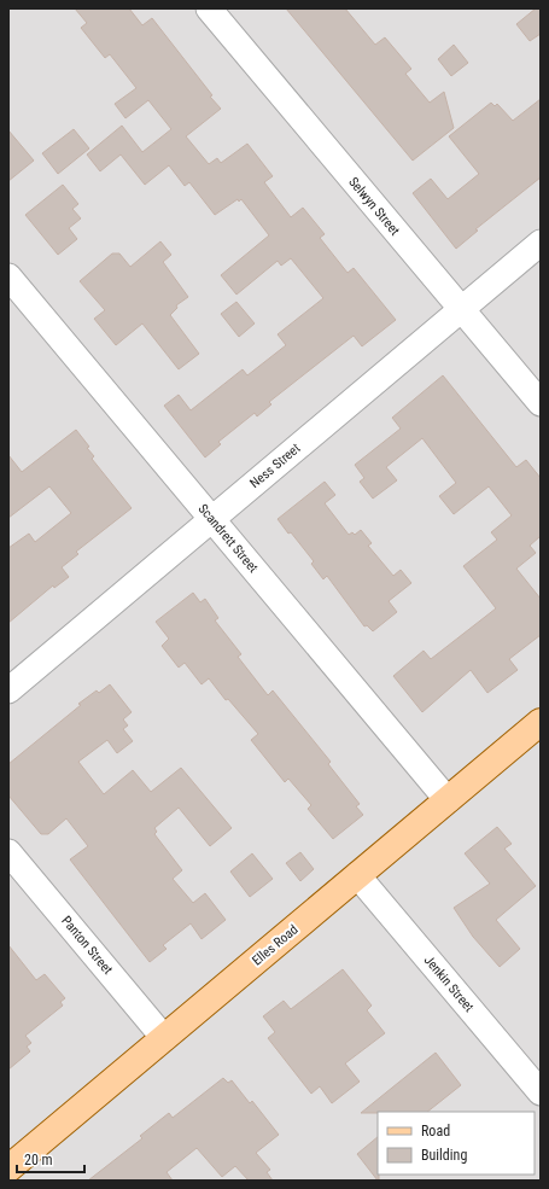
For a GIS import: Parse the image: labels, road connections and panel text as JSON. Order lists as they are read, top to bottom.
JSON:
{
  "streets": {
    "main road": ["Elles Road"],
    "street": [
      "Selwyn Street",
      "Ness Street",
      "Scandrett Street",
      "Panton Street",
      "Jenkin Street"
    ]
  },
  "crossings": [
    ["Selwyn Street", "Ness Street"],
    ["Ness Street", "Scandrett Street"],
    ["Scandrett Street", "Elles Road"],
    ["Panton Street", "Elles Road"],
    ["Elles Road", "Jenkin Street"]
  ],
  "legend": ["Road", "Building"],
  "scale_bar": "20 m"
}
